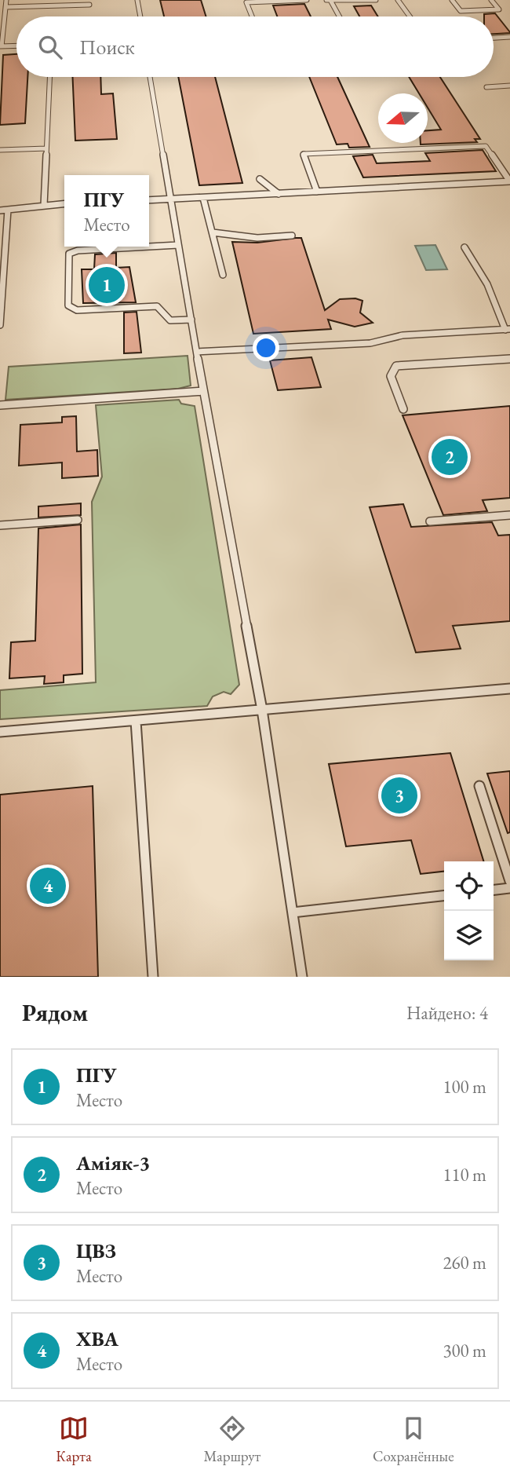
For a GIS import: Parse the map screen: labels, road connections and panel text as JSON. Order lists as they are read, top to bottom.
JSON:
{
  "north": "left",
  "page": {
    "search": "Поиск",
    "popup": ["ПГУ", "Место"],
    "pins": [
      "1",
      "2",
      "3",
      "4"
    ],
    "heading": ["Рядом", "Найдено: 4"],
    "list": [
      {
        "mark": "1",
        "name": "ПГУ",
        "note": "Место",
        "value": "100 m"
      },
      {
        "mark": "2",
        "name": "Аміяк-3",
        "note": "Место",
        "value": "110 m"
      },
      {
        "mark": "3",
        "name": "ЦВЗ",
        "note": "Место",
        "value": "260 m"
      },
      {
        "mark": "4",
        "name": "ХВА",
        "note": "Место",
        "value": "300 m"
      }
    ],
    "nav": ["Карта", "Маршрут", "Сохранённые"]
  }
}
